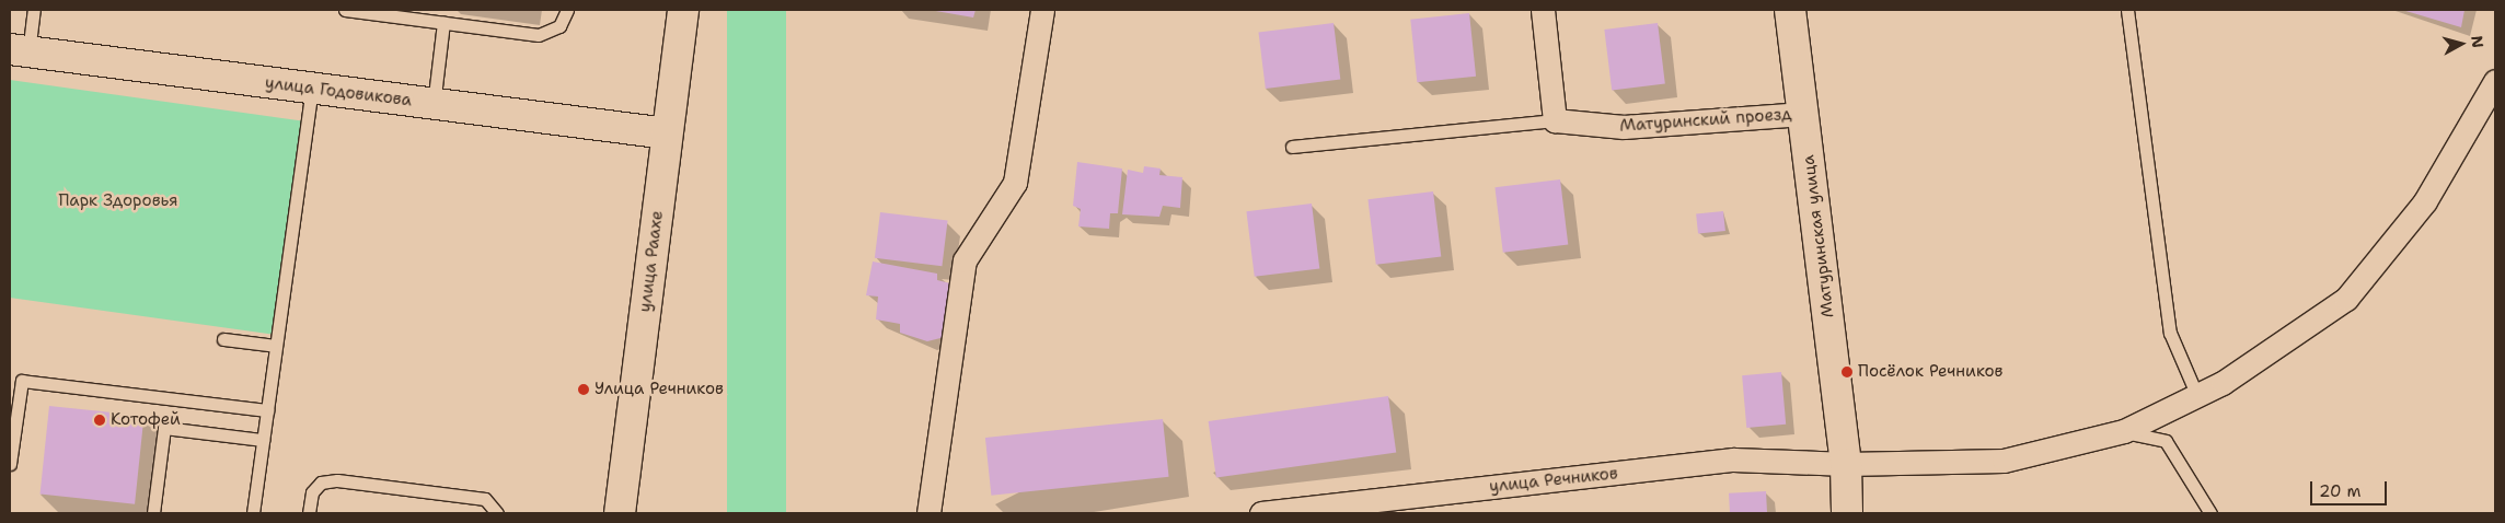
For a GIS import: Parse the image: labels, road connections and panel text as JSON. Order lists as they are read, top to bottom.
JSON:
{
  "streets": {
    "street": [
      "улица Годовикова",
      "Матуринский проезд",
      "Матуринская улица",
      "улица Раахе",
      "улица Речников"
    ]
  },
  "crossings": [
    ["улица Годовикова", "улица Раахе"],
    ["Матуринский проезд", "Матуринская улица"],
    ["Матуринская улица", "улица Речников"]
  ],
  "parks": ["Парк Здоровья"],
  "places": ["Посёлок Речников", "Улица Речников", "Котофей"],
  "scale_bar": "20 m",
  "north": "right"
}
